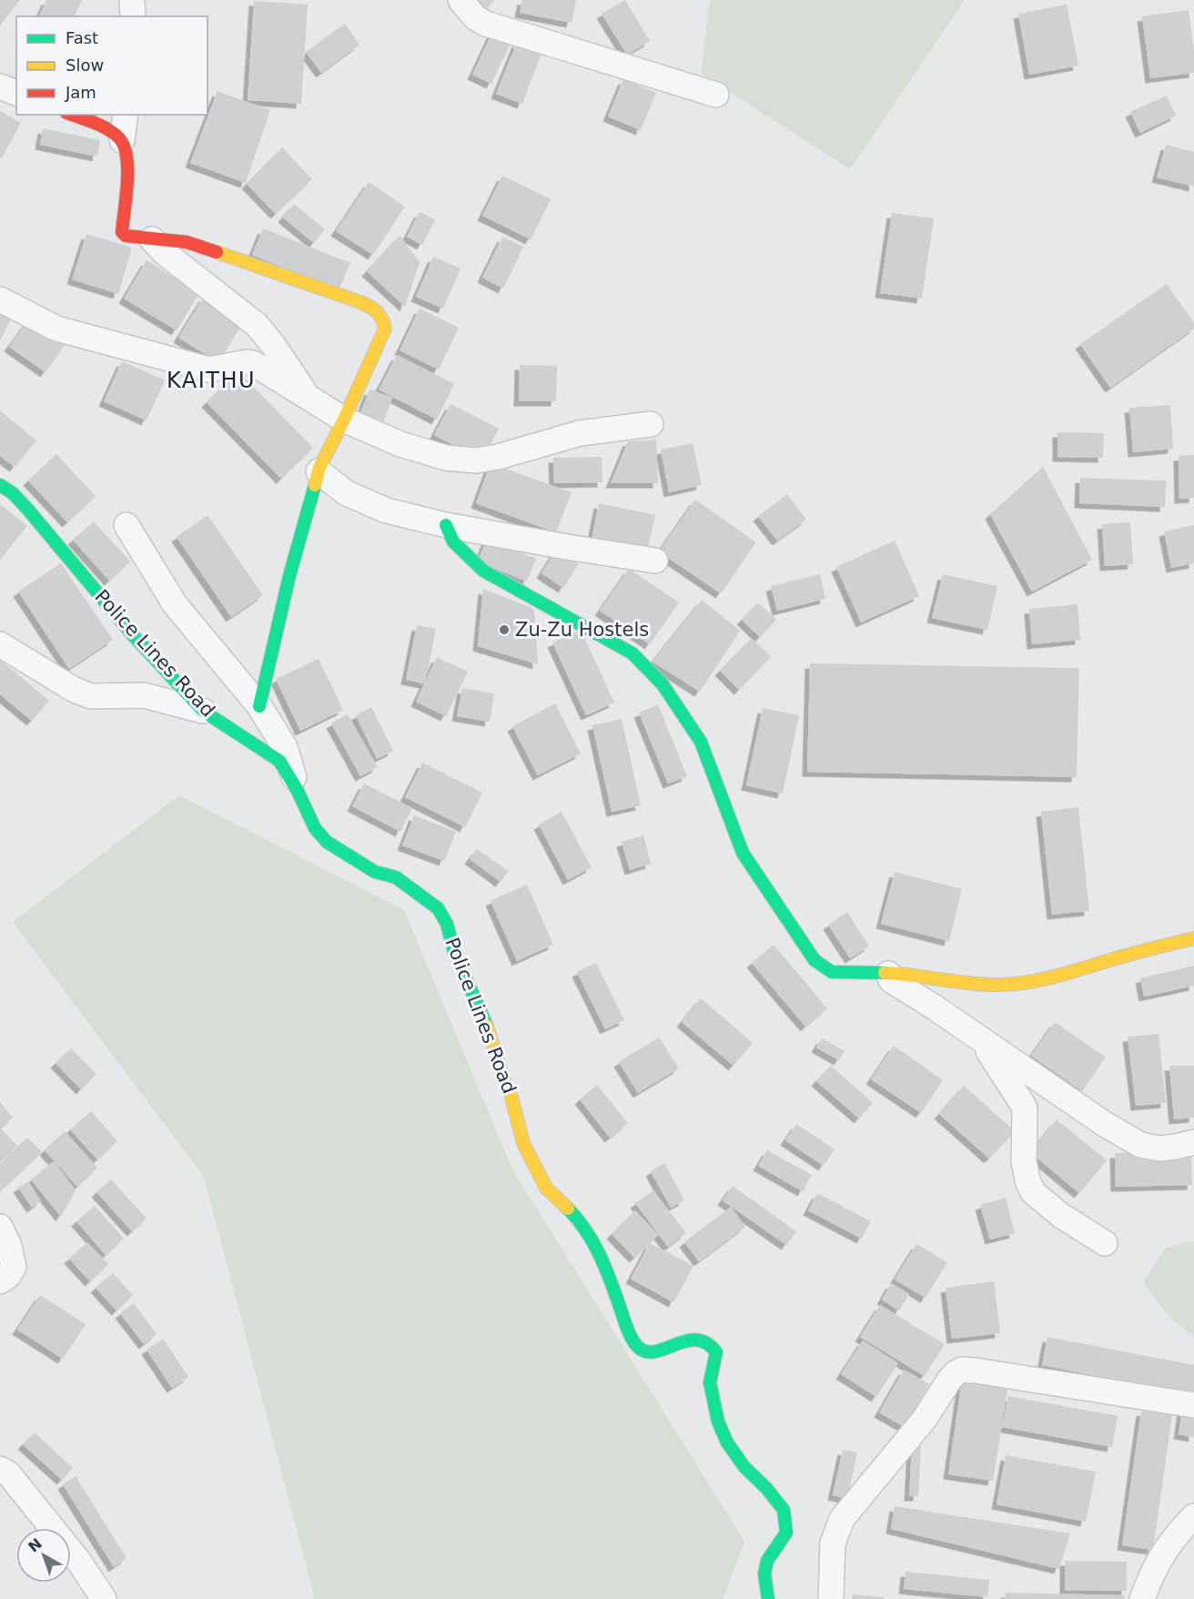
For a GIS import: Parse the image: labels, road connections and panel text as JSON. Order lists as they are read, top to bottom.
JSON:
{
  "streets": {
    "street": ["Police Lines Road"]
  },
  "districts": ["KAITHU"],
  "places": ["Zu-Zu Hostels"],
  "legend": ["Fast", "Slow", "Jam"],
  "north": "top left"
}
